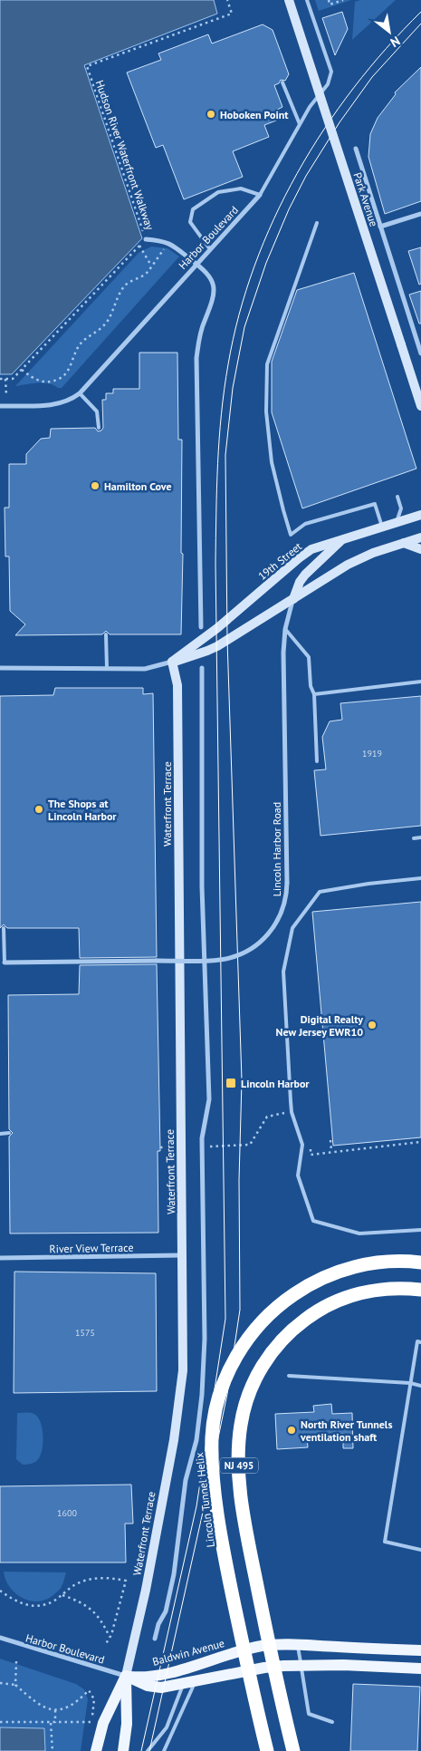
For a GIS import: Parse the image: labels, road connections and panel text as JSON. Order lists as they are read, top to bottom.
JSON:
{
  "streets": {
    "highway": ["NJ 495", "Lincoln Tunnel Helix"],
    "main road": ["Baldwin Avenue"],
    "street": [
      "Park Avenue",
      "Harbor Boulevard",
      "19th Street",
      "Waterfront Terrace",
      "Lincoln Harbor Road",
      "River View Terrace"
    ],
    "path": ["Hudson River Waterfront Walkway"]
  },
  "crossings": [
    ["Harbor Boulevard", "Waterfront Terrace"],
    ["Harbor Boulevard", "Baldwin Avenue"],
    ["19th Street", "Waterfront Terrace"],
    ["19th Street", "Lincoln Harbor Road"],
    ["Waterfront Terrace", "River View Terrace"],
    ["Waterfront Terrace", "Baldwin Avenue"]
  ],
  "places": {
    "other": [
      "Hoboken Point",
      "Hamilton Cove",
      "The Shops at Lincoln Harbor",
      "Digital Realty New Jersey EWR10",
      "North River Tunnels ventilation shaft"
    ],
    "transit": ["Lincoln Harbor"]
  },
  "house_numbers": ["1919", "1575", "1600"],
  "north": "bottom right"
}
